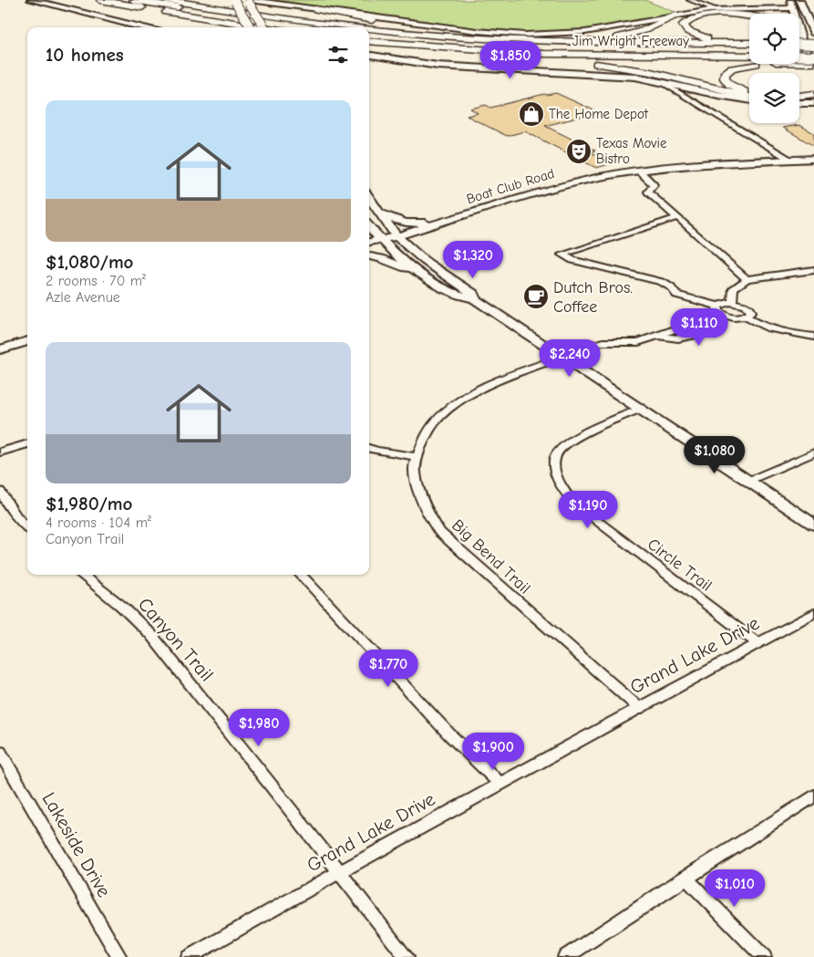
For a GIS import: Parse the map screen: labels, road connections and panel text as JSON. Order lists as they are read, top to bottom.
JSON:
{
  "streets": {
    "highway": ["Jim Wright Freeway"],
    "main road": ["Boat Club Road"],
    "street": [
      "Big Bend Trail",
      "Circle Trail",
      "Canyon Trail",
      "Grand Lake Drive",
      "Lakeside Drive"
    ]
  },
  "crossings": [
    ["Big Bend Trail", "Grand Lake Drive"],
    ["Circle Trail", "Grand Lake Drive"],
    ["Canyon Trail", "Grand Lake Drive"]
  ],
  "places": {
    "shop": ["The Home Depot"],
    "theatre": ["Texas Movie Bistro"],
    "cafe": ["Dutch Bros. Coffee"]
  },
  "page": {
    "heading": "10 homes",
    "price": [
      "$1,850",
      "$1,320",
      "$1,110",
      "$2,240",
      "$1,080",
      "$1,190",
      "$1,770",
      "$1,980",
      "$1,900",
      "$1,010"
    ],
    "list": [
      {
        "name": "$1,080/mo",
        "note": "2 rooms · 70 m² · Azle Avenue"
      },
      {
        "name": "$1,980/mo",
        "note": "4 rooms · 104 m² · Canyon Trail"
      }
    ]
  }
}
